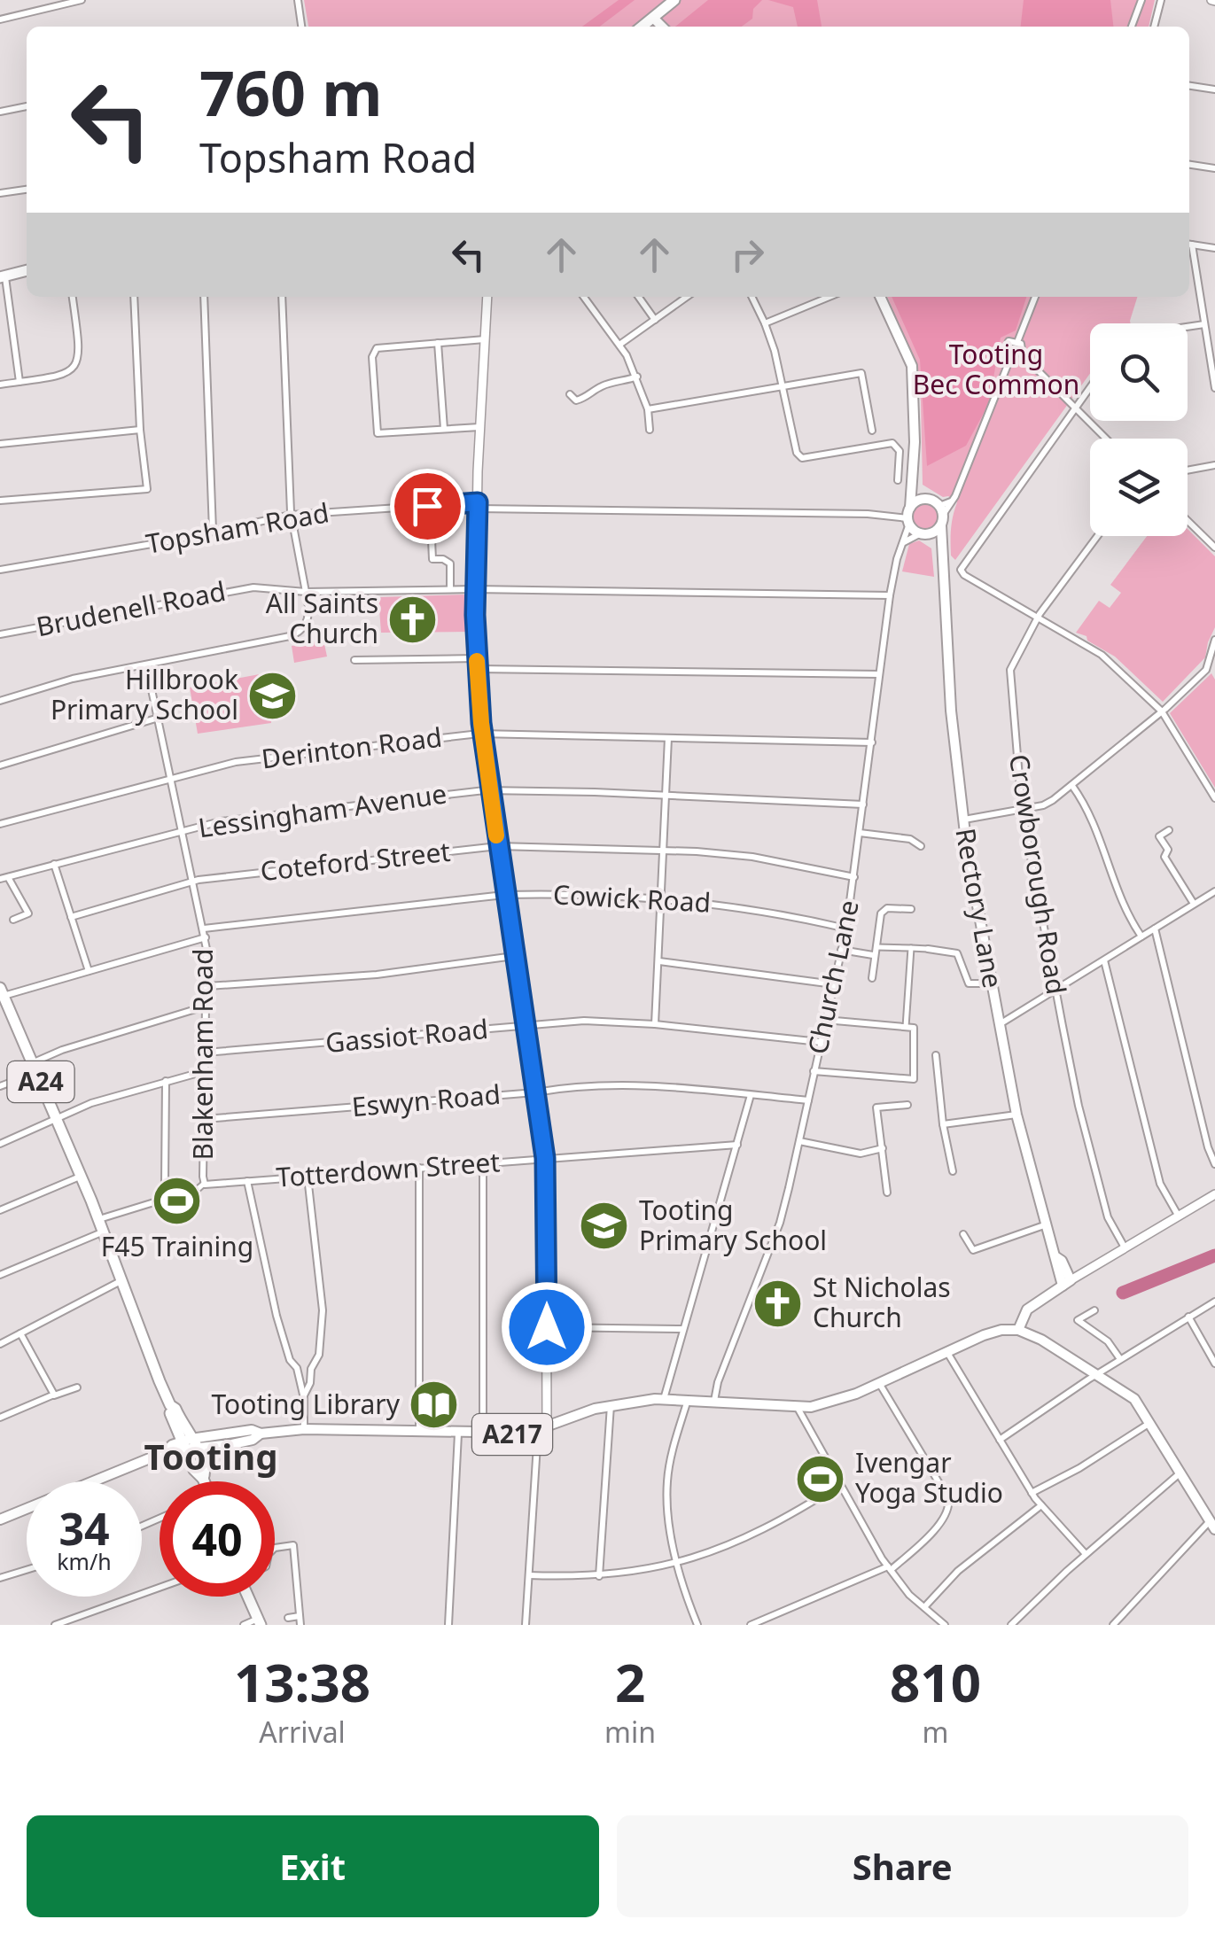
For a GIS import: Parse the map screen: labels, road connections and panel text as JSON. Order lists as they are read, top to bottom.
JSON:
{
  "streets": {
    "highway": ["A24"],
    "main road": ["Rectory Lane", "A217"],
    "street": [
      "Topsham Road",
      "Brudenell Road",
      "Derinton Road",
      "Lessingham Avenue",
      "Coteford Street",
      "Crowborough Road",
      "Cowick Road",
      "Church Lane",
      "Gassiot Road",
      "Blakenham Road",
      "Eswyn Road",
      "Totterdown Street"
    ]
  },
  "crossings": [
    ["Topsham Road", "Rectory Lane"],
    ["Topsham Road", "Church Lane"],
    ["Brudenell Road", "Church Lane"],
    ["Derinton Road", "Church Lane"],
    ["Derinton Road", "Blakenham Road"],
    ["Lessingham Avenue", "Church Lane"],
    ["Lessingham Avenue", "Blakenham Road"],
    ["Coteford Street", "Church Lane"],
    ["Coteford Street", "Blakenham Road"],
    ["Cowick Road", "Church Lane"],
    ["Cowick Road", "Blakenham Road"],
    ["Rectory Lane", "Church Lane"],
    ["Church Lane", "Gassiot Road"],
    ["Church Lane", "Eswyn Road"],
    ["Church Lane", "A217"],
    ["Gassiot Road", "Blakenham Road"],
    ["Blakenham Road", "Eswyn Road"],
    ["Blakenham Road", "Totterdown Street"],
    ["A24", "Totterdown Street"],
    ["A24", "A217"]
  ],
  "districts": ["Tooting"],
  "parks": ["Tooting Bec Common"],
  "places": {
    "church": ["All Saints Church", "St Nicholas Church"],
    "school or university": ["Hillbrook Primary School", "Tooting Primary School"],
    "sports": ["F45 Training", "Ivengar Yoga Studio"],
    "library": ["Tooting Library"]
  },
  "page": {
    "turn": ["760 m", "Topsham Road"],
    "speed": "34 km/h",
    "limit": "40",
    "eta": [
      "13:38",
      "Arrival",
      "2",
      "min",
      "810",
      "m"
    ],
    "buttons": ["Exit", "Share"]
  }
}
